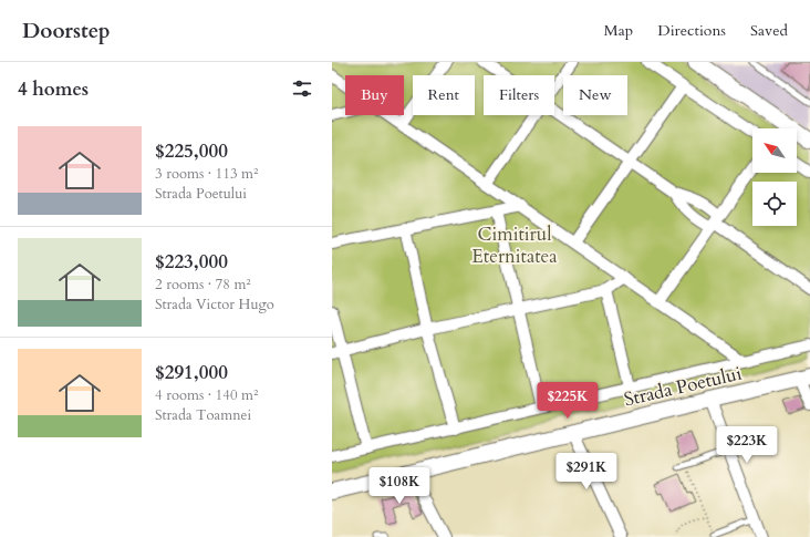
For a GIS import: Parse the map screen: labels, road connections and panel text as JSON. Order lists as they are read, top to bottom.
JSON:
{
  "streets": {
    "street": ["Strada Poetului"]
  },
  "parks": ["Cimitirul Eternitatea"],
  "north": "top left",
  "page": {
    "header": "Doorstep",
    "nav": ["Map", "Directions", "Saved"],
    "heading": "4 homes",
    "chip": [
      "Buy",
      "Rent",
      "Filters",
      "New"
    ],
    "list": [
      {
        "name": "$225,000",
        "note": "3 rooms · 113 m² · Strada Poetului"
      },
      {
        "name": "$223,000",
        "note": "2 rooms · 78 m² · Strada Victor Hugo"
      },
      {
        "name": "$291,000",
        "note": "4 rooms · 140 m² · Strada Toamnei"
      }
    ],
    "price": [
      "$225K",
      "$223K",
      "$291K",
      "$108K"
    ]
  }
}
